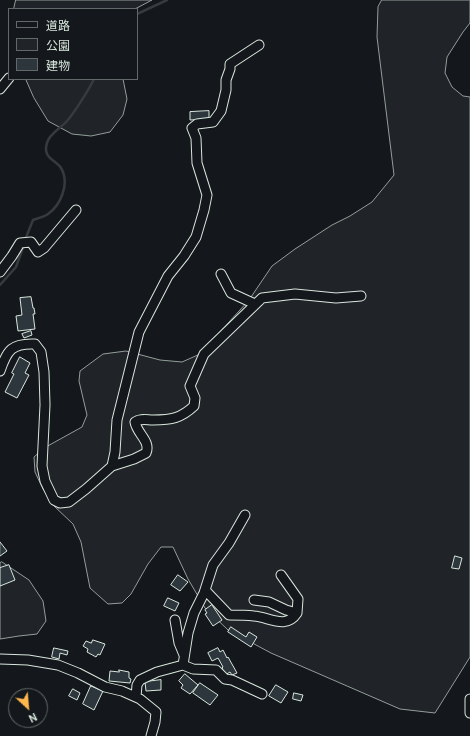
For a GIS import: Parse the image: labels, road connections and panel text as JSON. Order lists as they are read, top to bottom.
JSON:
{
  "legend": ["道路", "公園", "建物"],
  "north": "bottom right"
}
